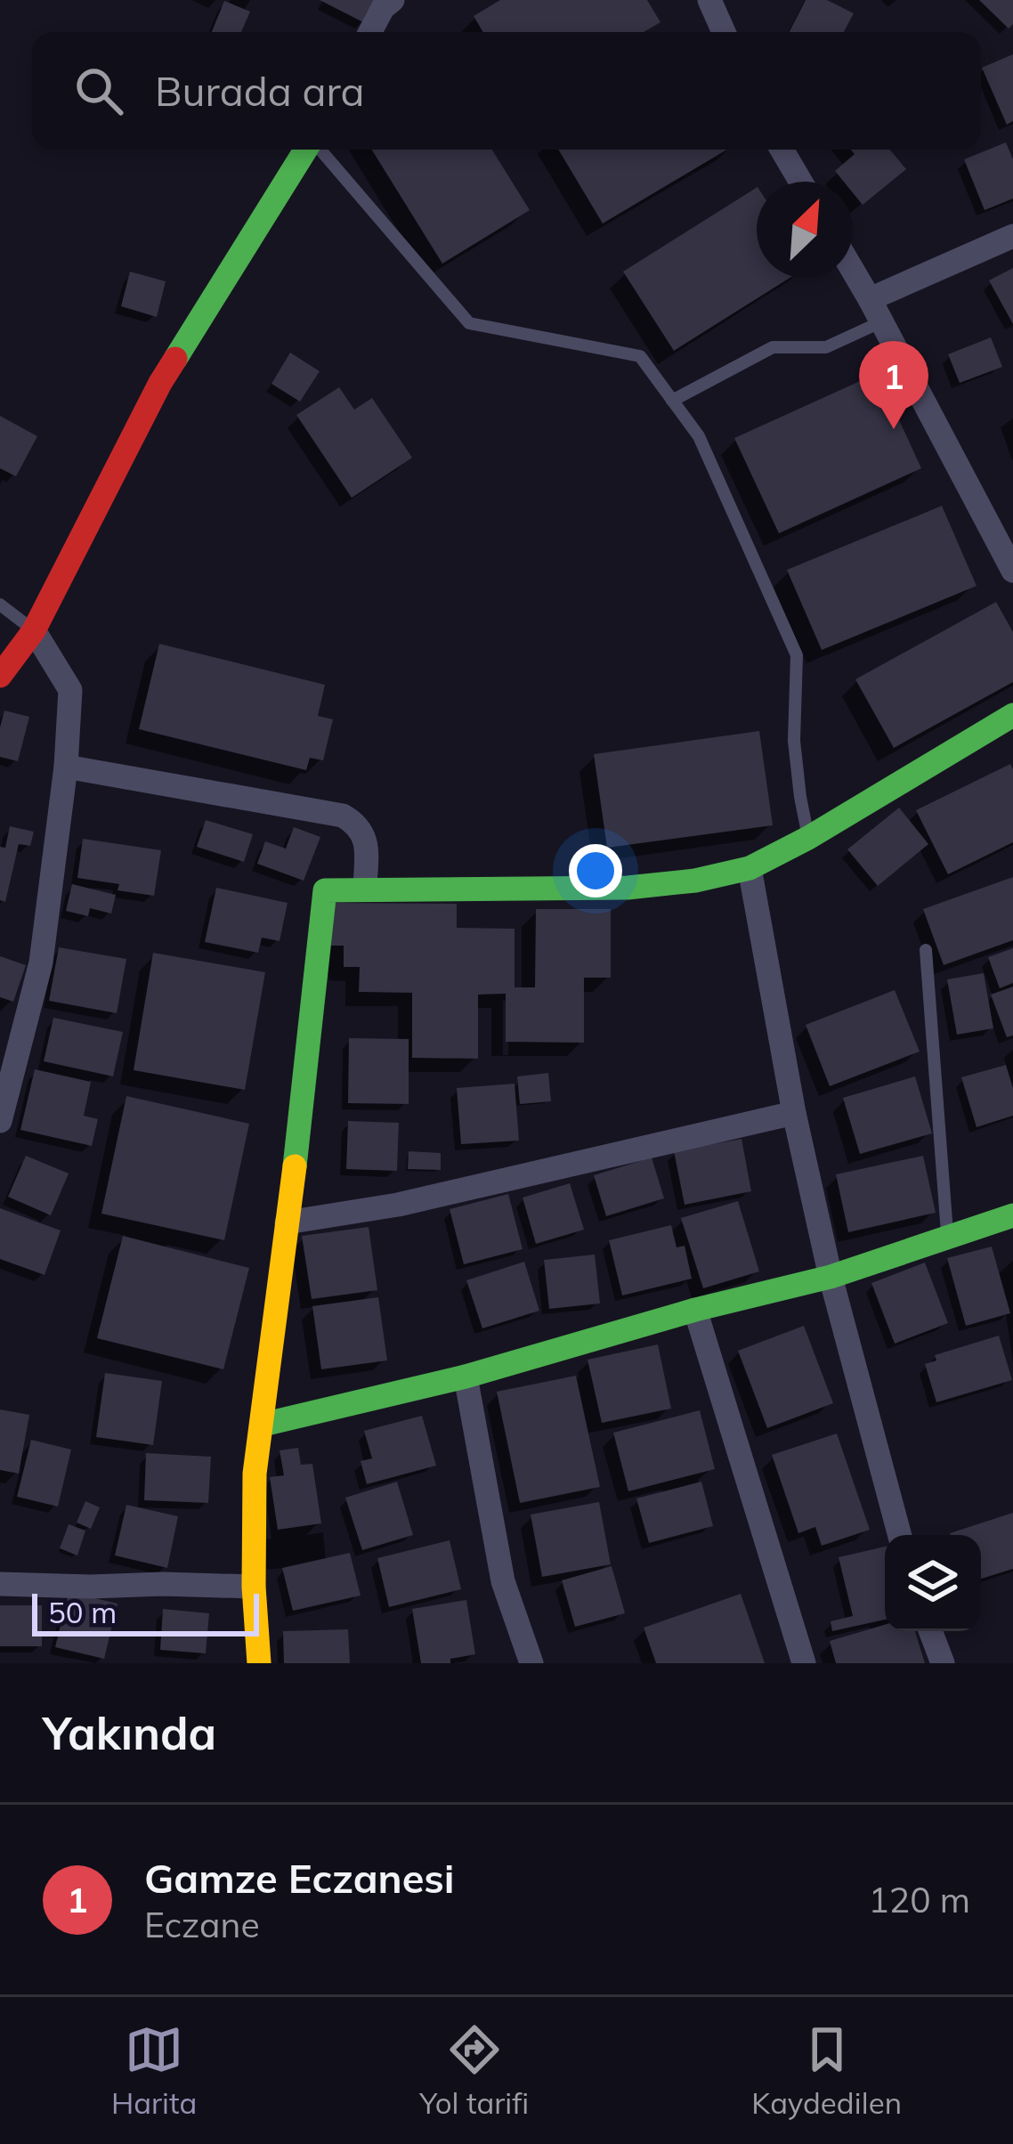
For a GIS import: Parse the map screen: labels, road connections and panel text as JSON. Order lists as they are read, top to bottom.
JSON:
{
  "scale_bar": "50 m",
  "north": "top right",
  "page": {
    "search": "Burada ara",
    "pins": "1",
    "scale": "50 m",
    "heading": "Yakında",
    "list": [
      {
        "mark": "1",
        "name": "Gamze Eczanesi",
        "note": "Eczane",
        "value": "120 m"
      }
    ],
    "nav": ["Harita", "Yol tarifi", "Kaydedilen"]
  }
}
